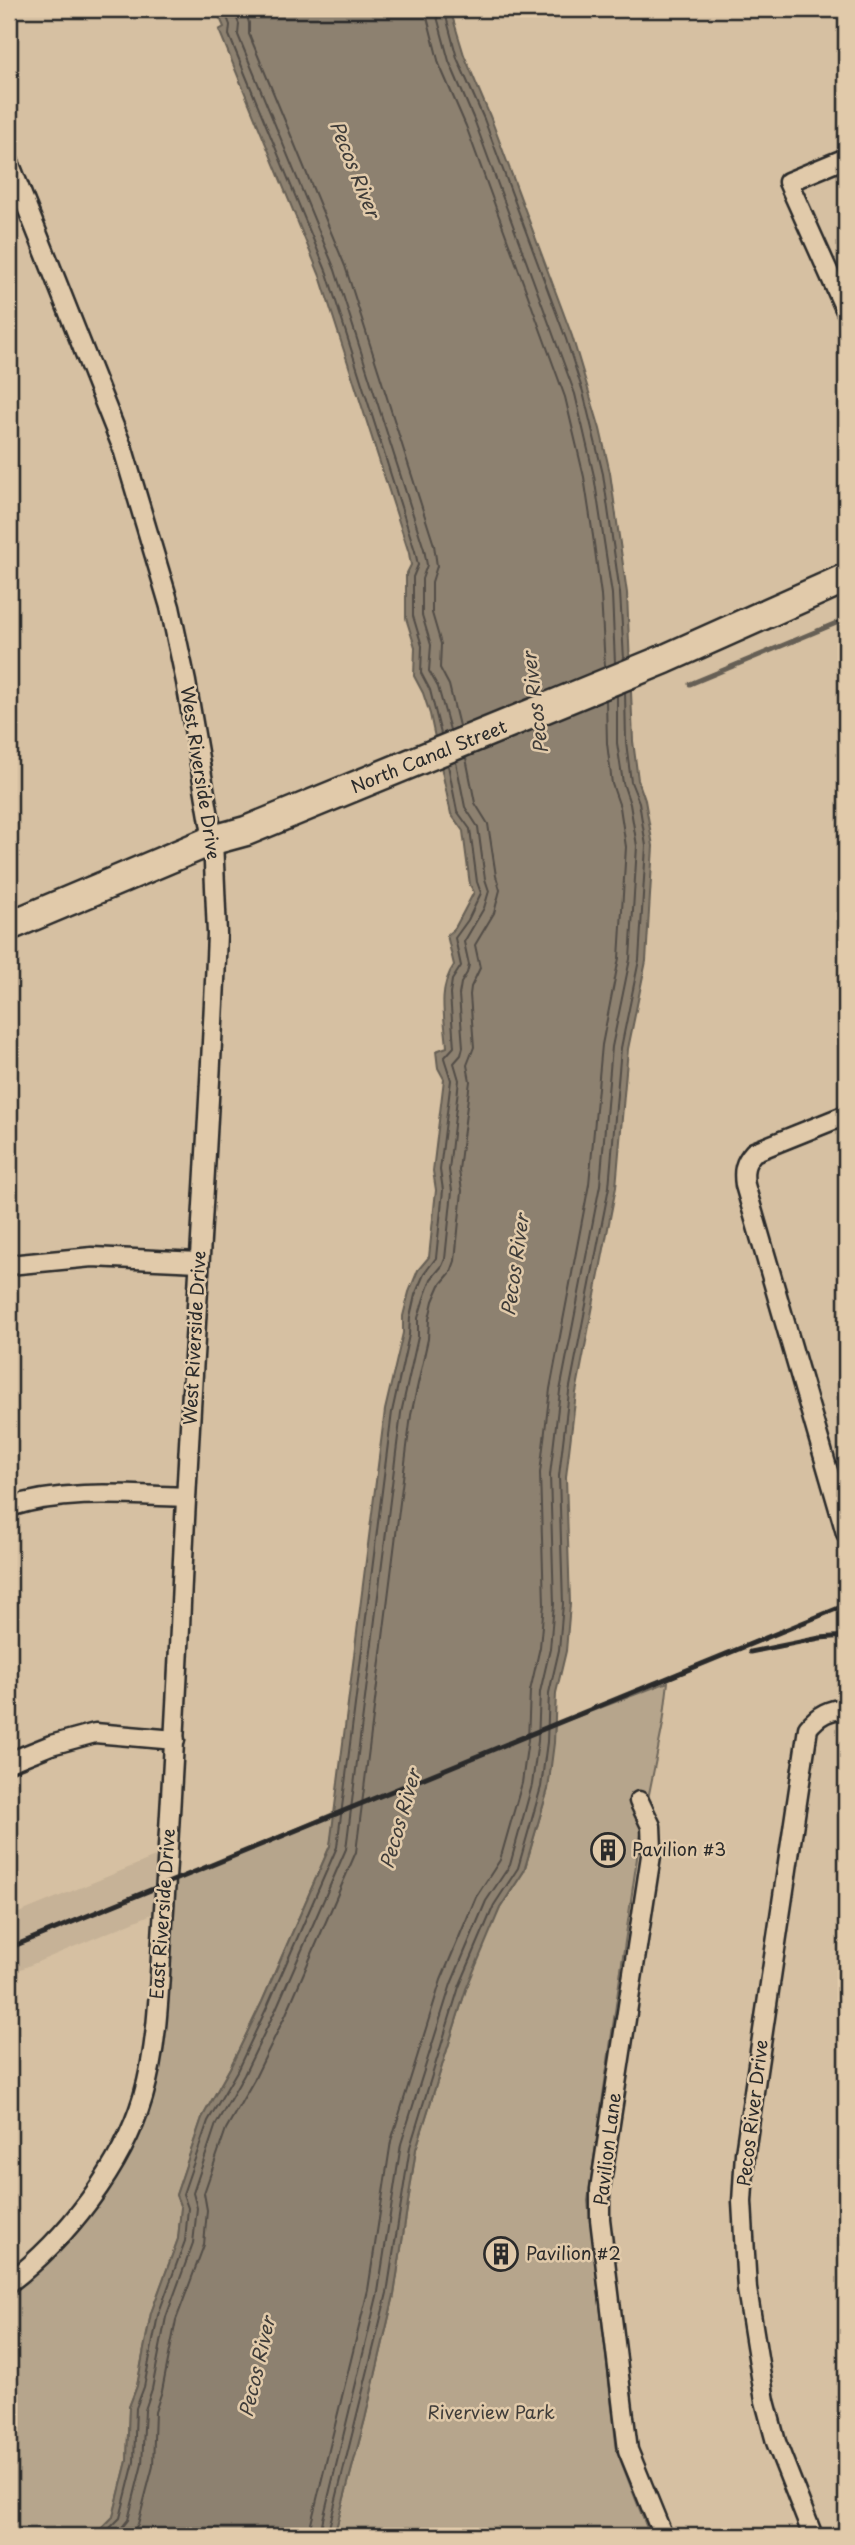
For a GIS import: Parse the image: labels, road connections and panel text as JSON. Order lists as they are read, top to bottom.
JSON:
{
  "streets": {
    "main road": ["North Canal Street"],
    "street": [
      "West Riverside Drive",
      "East Riverside Drive",
      "Pecos River Drive",
      "Pavilion Lane"
    ]
  },
  "crossings": [
    ["North Canal Street", "West Riverside Drive"],
    ["West Riverside Drive", "East Riverside Drive"]
  ],
  "water": ["Pecos River"],
  "parks": ["Riverview Park"],
  "places": {
    "building": ["Pavilion #3", "Pavilion #2"]
  }
}
